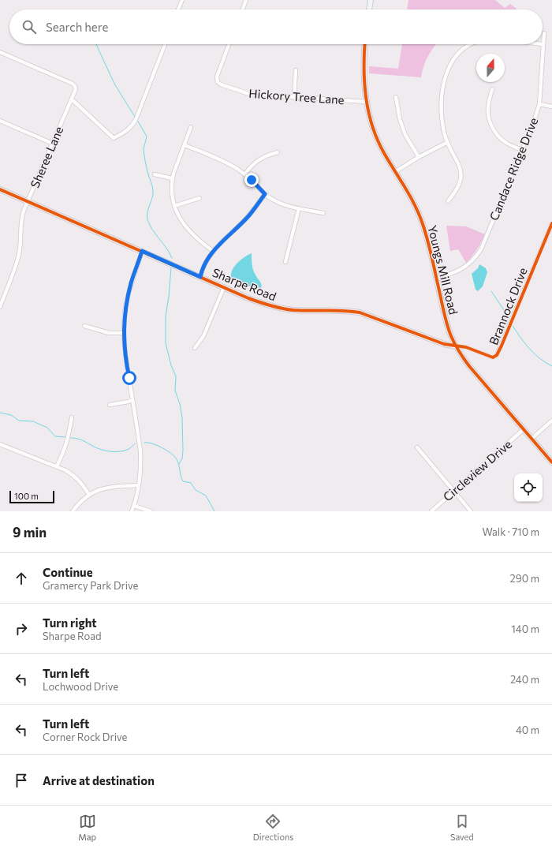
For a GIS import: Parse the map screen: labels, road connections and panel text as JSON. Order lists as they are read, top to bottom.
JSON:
{
  "streets": {
    "street": [
      "Hickory Tree Lane",
      "Sheree Lane",
      "Candace Ridge Drive",
      "Youngs Mill Road",
      "Sharpe Road",
      "Brannock Drive",
      "Circleview Drive"
    ]
  },
  "crossings": [
    ["Hickory Tree Lane", "Youngs Mill Road"],
    ["Sheree Lane", "Sharpe Road"],
    ["Candace Ridge Drive", "Youngs Mill Road"],
    ["Youngs Mill Road", "Sharpe Road"],
    ["Youngs Mill Road", "Brannock Drive"],
    ["Youngs Mill Road", "Circleview Drive"],
    ["Sharpe Road", "Brannock Drive"]
  ],
  "scale_bar": "100 m",
  "north": "top",
  "page": {
    "search": "Search here",
    "scale": "100 m",
    "heading": ["9 min", "Walk · 710 m"],
    "list": [
      ["Continue", "Gramercy Park Drive", "290 m"],
      ["Turn right", "Sharpe Road", "140 m"],
      ["Turn left", "Lochwood Drive", "240 m"],
      ["Turn left", "Corner Rock Drive", "40 m"],
      "Arrive at destination"
    ],
    "nav": ["Map", "Directions", "Saved"]
  }
}
